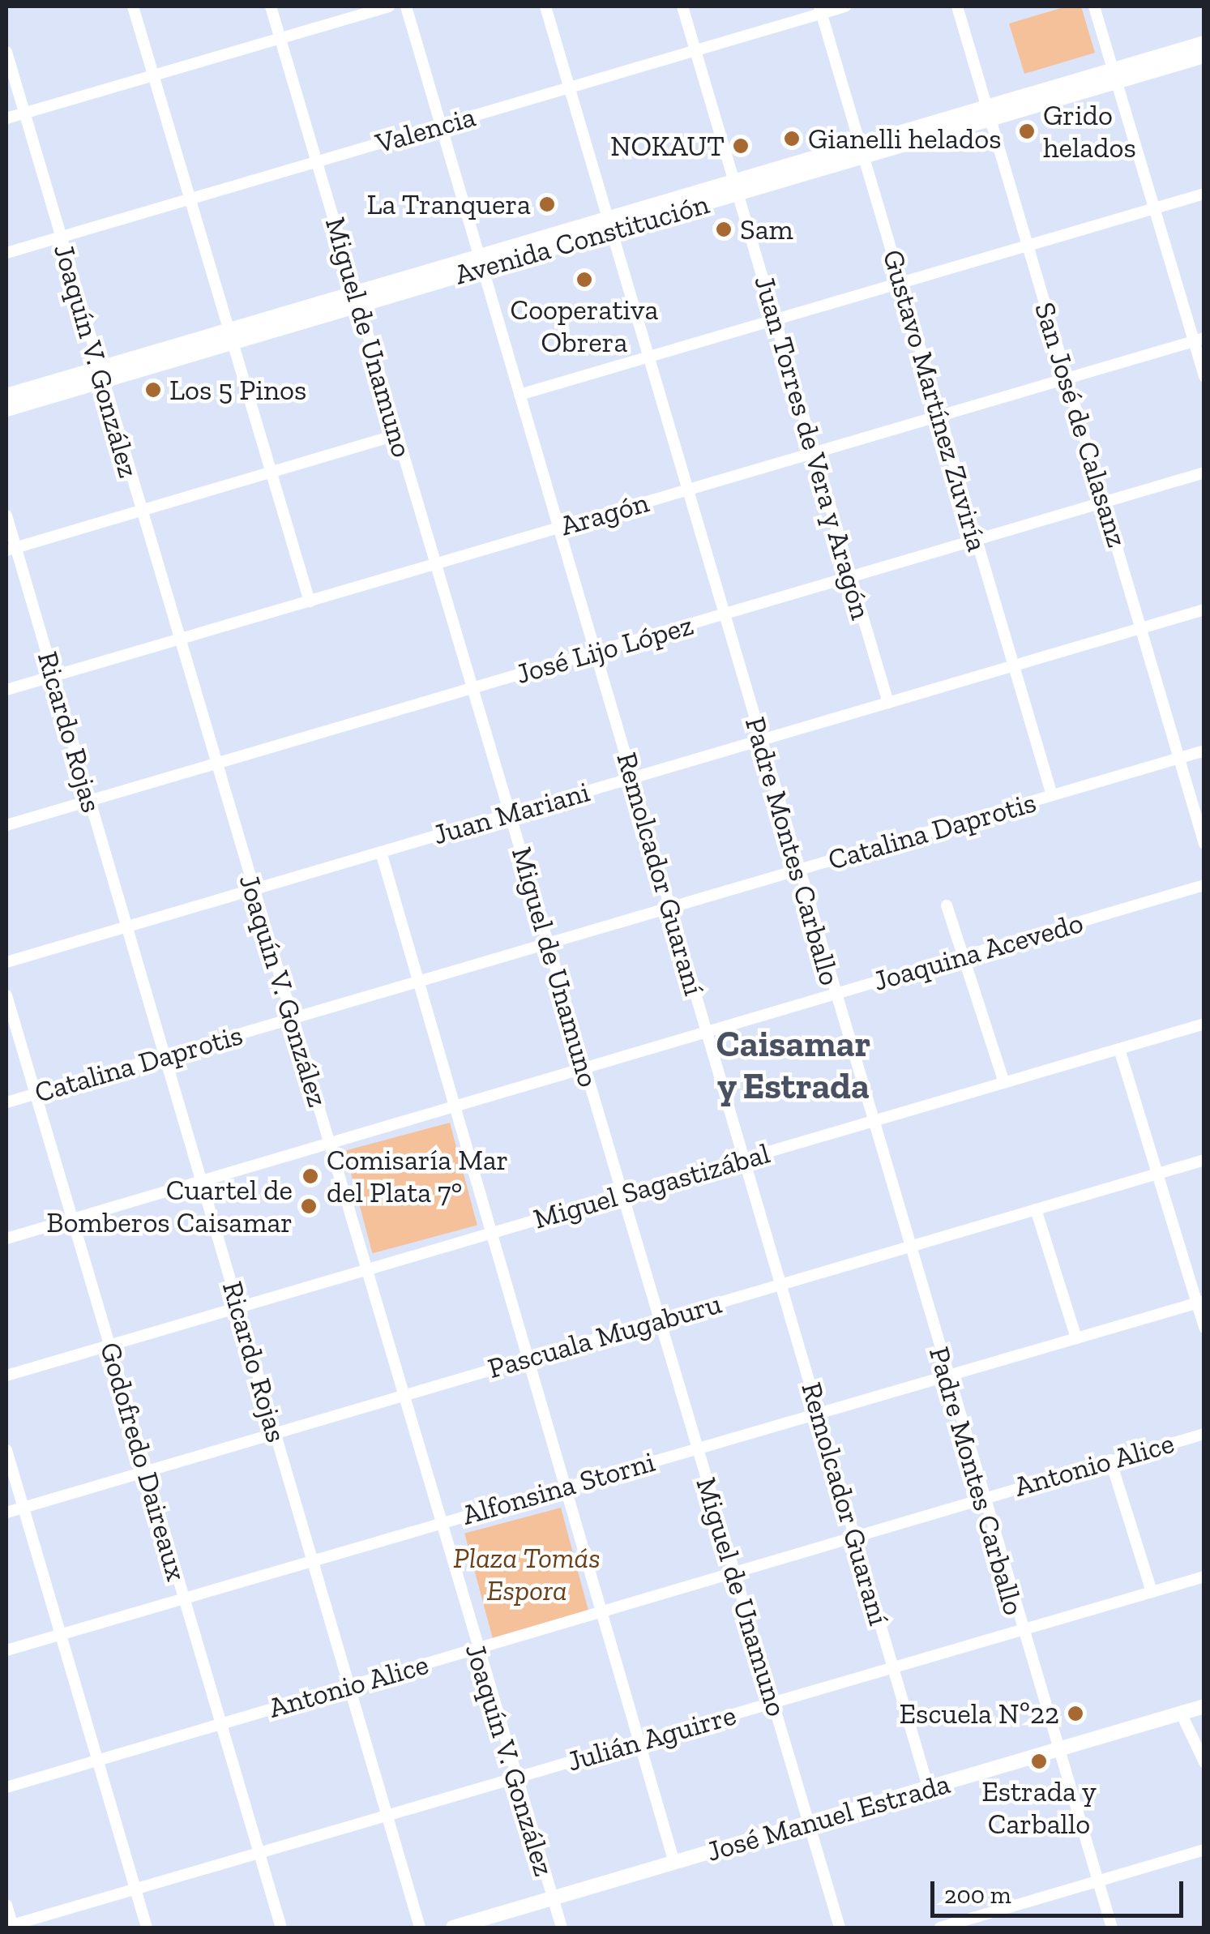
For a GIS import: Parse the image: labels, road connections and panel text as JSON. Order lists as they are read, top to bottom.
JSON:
{
  "streets": {
    "main road": ["Avenida Constitución", "José Manuel Estrada"],
    "street": [
      "Valencia",
      "Miguel de Unamuno",
      "Joaquín V. González",
      "Gustavo Martínez Zuviría",
      "San José de Calasanz",
      "Juan Torres de Vera y Aragón",
      "Aragón",
      "José Lijo López",
      "Ricardo Rojas",
      "Juan Mariani",
      "Catalina Daprotis",
      "Padre Montes Carballo",
      "Remolcador Guaraní",
      "Joaquina Acevedo",
      "Miguel Sagastizábal",
      "Pascuala Mugaburu",
      "Godofredo Daireaux",
      "Antonio Alice",
      "Alfonsina Storni",
      "Julián Aguirre"
    ]
  },
  "crossings": [
    ["Valencia", "Miguel de Unamuno"],
    ["Valencia", "Joaquín V. González"],
    ["Valencia", "Gustavo Martínez Zuviría"],
    ["Valencia", "Juan Torres de Vera y Aragón"],
    ["Valencia", "Padre Montes Carballo"],
    ["Valencia", "Remolcador Guaraní"],
    ["Avenida Constitución", "Miguel de Unamuno"],
    ["Avenida Constitución", "Joaquín V. González"],
    ["Avenida Constitución", "Gustavo Martínez Zuviría"],
    ["Avenida Constitución", "San José de Calasanz"],
    ["Avenida Constitución", "Juan Torres de Vera y Aragón"],
    ["Avenida Constitución", "Padre Montes Carballo"],
    ["Avenida Constitución", "Remolcador Guaraní"],
    ["Miguel de Unamuno", "Aragón"],
    ["Miguel de Unamuno", "José Lijo López"],
    ["Miguel de Unamuno", "Juan Mariani"],
    ["Miguel de Unamuno", "Catalina Daprotis"],
    ["Miguel de Unamuno", "Joaquina Acevedo"],
    ["Miguel de Unamuno", "Miguel Sagastizábal"],
    ["Miguel de Unamuno", "Pascuala Mugaburu"],
    ["Miguel de Unamuno", "Antonio Alice"],
    ["Miguel de Unamuno", "Alfonsina Storni"],
    ["Miguel de Unamuno", "Julián Aguirre"],
    ["Miguel de Unamuno", "José Manuel Estrada"],
    ["Joaquín V. González", "Aragón"],
    ["Joaquín V. González", "José Lijo López"],
    ["Joaquín V. González", "Juan Mariani"],
    ["Joaquín V. González", "Catalina Daprotis"],
    ["Joaquín V. González", "Joaquina Acevedo"],
    ["Joaquín V. González", "Miguel Sagastizábal"],
    ["Joaquín V. González", "Pascuala Mugaburu"],
    ["Joaquín V. González", "Antonio Alice"],
    ["Joaquín V. González", "Alfonsina Storni"],
    ["Joaquín V. González", "Julián Aguirre"],
    ["Joaquín V. González", "José Manuel Estrada"],
    ["Gustavo Martínez Zuviría", "Aragón"],
    ["Gustavo Martínez Zuviría", "José Lijo López"],
    ["Gustavo Martínez Zuviría", "Juan Mariani"],
    ["Gustavo Martínez Zuviría", "Catalina Daprotis"],
    ["San José de Calasanz", "Aragón"],
    ["San José de Calasanz", "José Lijo López"],
    ["San José de Calasanz", "Juan Mariani"],
    ["San José de Calasanz", "Catalina Daprotis"],
    ["Juan Torres de Vera y Aragón", "Aragón"],
    ["Juan Torres de Vera y Aragón", "José Lijo López"],
    ["Juan Torres de Vera y Aragón", "Juan Mariani"],
    ["Aragón", "Ricardo Rojas"],
    ["Aragón", "Padre Montes Carballo"],
    ["Aragón", "Remolcador Guaraní"],
    ["José Lijo López", "Ricardo Rojas"],
    ["José Lijo López", "Padre Montes Carballo"],
    ["José Lijo López", "Remolcador Guaraní"],
    ["Ricardo Rojas", "Juan Mariani"],
    ["Ricardo Rojas", "Catalina Daprotis"],
    ["Ricardo Rojas", "Joaquina Acevedo"],
    ["Ricardo Rojas", "Miguel Sagastizábal"],
    ["Ricardo Rojas", "Pascuala Mugaburu"],
    ["Ricardo Rojas", "Antonio Alice"],
    ["Ricardo Rojas", "Alfonsina Storni"],
    ["Ricardo Rojas", "Julián Aguirre"],
    ["Juan Mariani", "Padre Montes Carballo"],
    ["Juan Mariani", "Remolcador Guaraní"],
    ["Catalina Daprotis", "Padre Montes Carballo"],
    ["Catalina Daprotis", "Remolcador Guaraní"],
    ["Catalina Daprotis", "Godofredo Daireaux"],
    ["Padre Montes Carballo", "Joaquina Acevedo"],
    ["Padre Montes Carballo", "Miguel Sagastizábal"],
    ["Padre Montes Carballo", "Pascuala Mugaburu"],
    ["Padre Montes Carballo", "Antonio Alice"],
    ["Padre Montes Carballo", "Alfonsina Storni"],
    ["Padre Montes Carballo", "Julián Aguirre"],
    ["Padre Montes Carballo", "José Manuel Estrada"],
    ["Remolcador Guaraní", "Joaquina Acevedo"],
    ["Remolcador Guaraní", "Miguel Sagastizábal"],
    ["Remolcador Guaraní", "Pascuala Mugaburu"],
    ["Remolcador Guaraní", "Antonio Alice"],
    ["Remolcador Guaraní", "Alfonsina Storni"],
    ["Remolcador Guaraní", "Julián Aguirre"],
    ["Remolcador Guaraní", "José Manuel Estrada"],
    ["Joaquina Acevedo", "Godofredo Daireaux"],
    ["Miguel Sagastizábal", "Godofredo Daireaux"],
    ["Pascuala Mugaburu", "Godofredo Daireaux"],
    ["Godofredo Daireaux", "Antonio Alice"],
    ["Godofredo Daireaux", "Alfonsina Storni"],
    ["Godofredo Daireaux", "Julián Aguirre"]
  ],
  "districts": ["Caisamar y Estrada"],
  "parks": ["Plaza Tomás Espora"],
  "places": [
    "Grido helados",
    "Gianelli helados",
    "NOKAUT",
    "La Tranquera",
    "Sam",
    "Cooperativa Obrera",
    "Los 5 Pinos",
    "Comisaría Mar del Plata 7°",
    "Cuartel de Bomberos Caisamar",
    "Escuela Nº22",
    "Estrada y Carballo"
  ],
  "scale_bar": "200 m"
}
